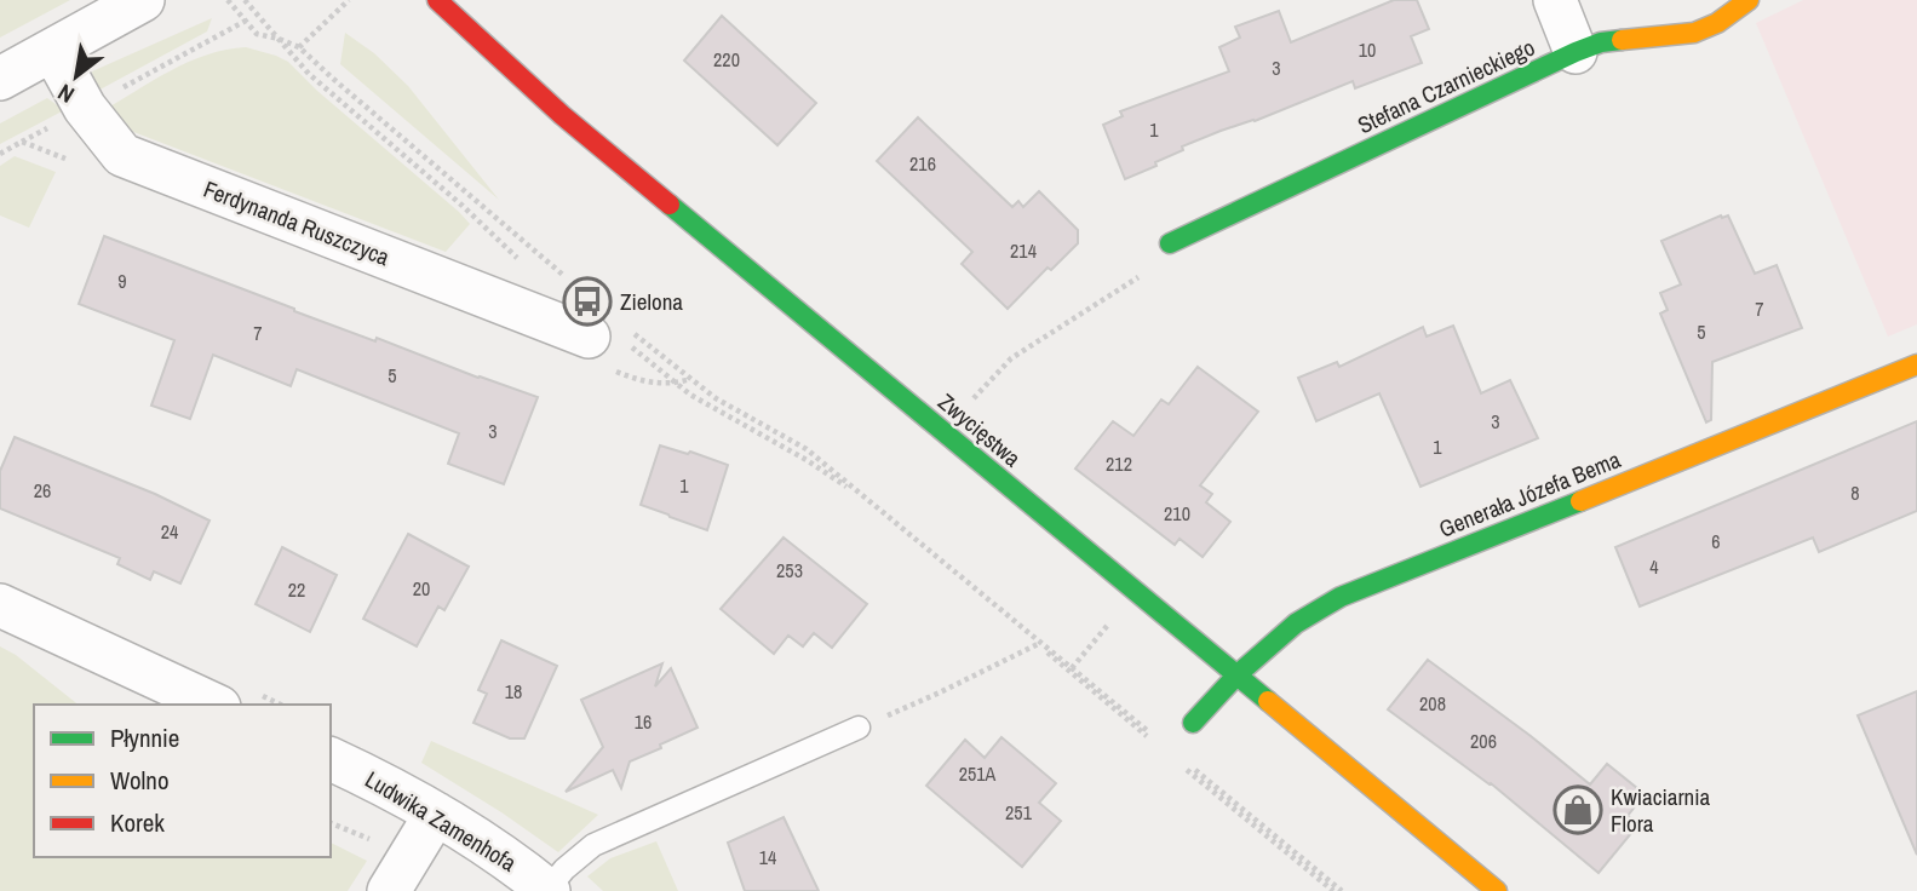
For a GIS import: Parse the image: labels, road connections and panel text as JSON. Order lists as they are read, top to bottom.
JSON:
{
  "streets": {
    "street": [
      "Stefana Czarnieckiego",
      "Ferdynanda Ruszczyca",
      "Zwycięstwa",
      "Generała Józefa Bema",
      "Ludwika Zamenhofa"
    ]
  },
  "crossings": [
    ["Zwycięstwa", "Generała Józefa Bema"]
  ],
  "places": {
    "bus stop": ["Zielona"],
    "shop": ["Kwiaciarnia Flora"]
  },
  "house_numbers": [
    "10",
    "220",
    "3",
    "1",
    "216",
    "214",
    "9",
    "7",
    "5",
    "7",
    "5",
    "3",
    "3",
    "1",
    "212",
    "1",
    "26",
    "8",
    "210",
    "24",
    "6",
    "4",
    "253",
    "20",
    "22",
    "18",
    "208",
    "16",
    "206",
    "251A",
    "251",
    "14"
  ],
  "legend": ["Płynnie", "Wolno", "Korek"],
  "north": "bottom left"
}
